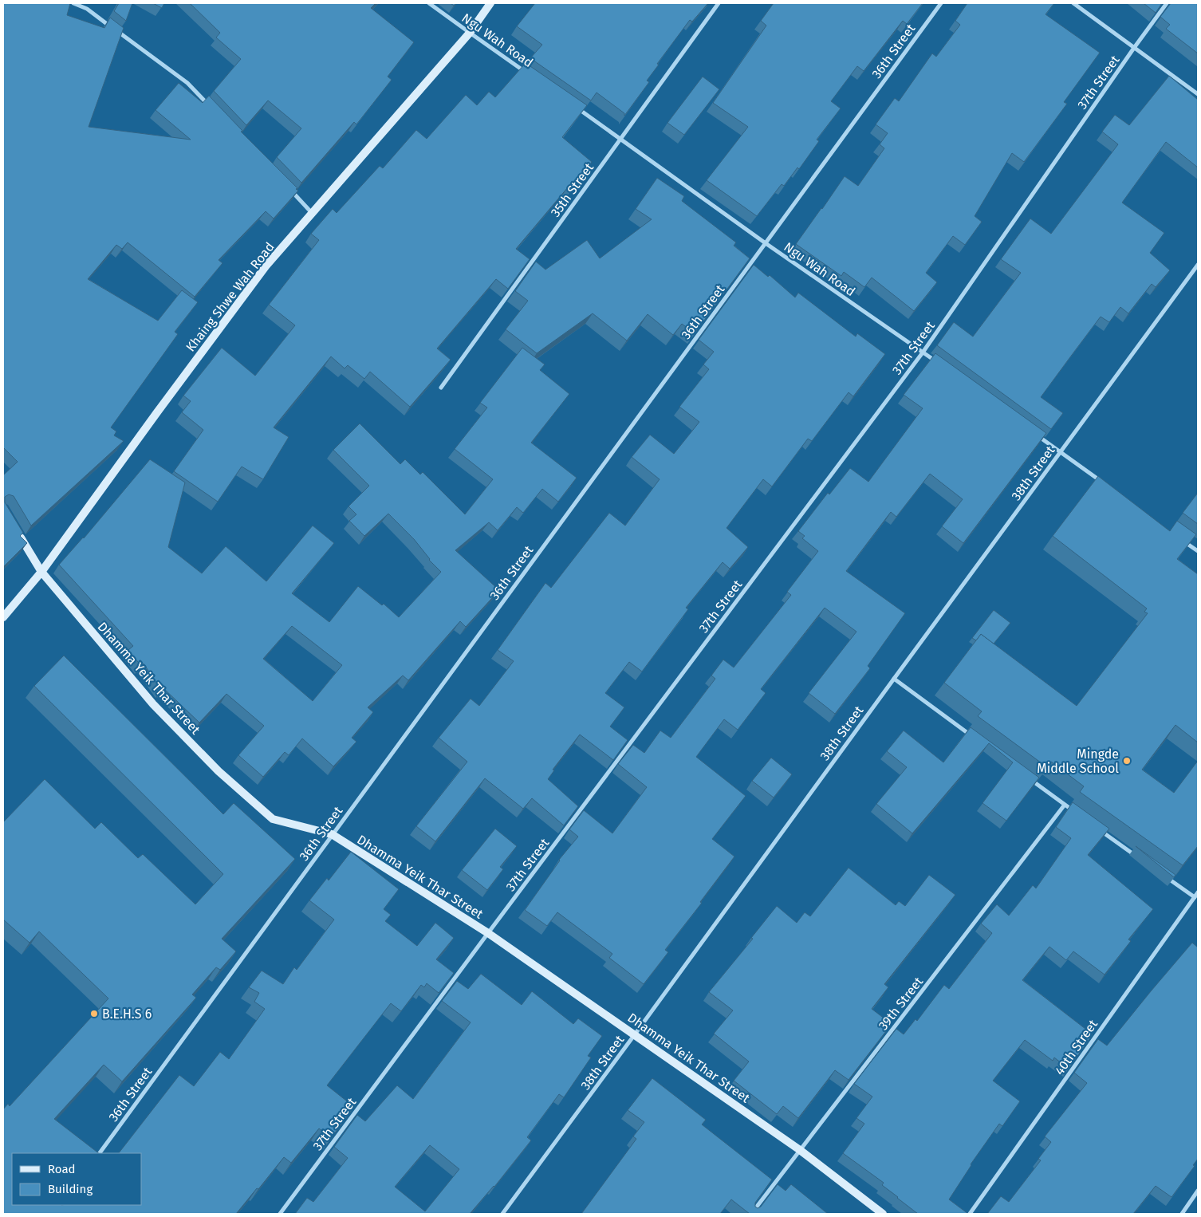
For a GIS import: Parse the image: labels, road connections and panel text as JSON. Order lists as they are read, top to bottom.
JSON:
{
  "streets": {
    "main road": ["Khaing Shwe Wah Road", "Dhamma Yeik Thar Street"],
    "street": [
      "Ngu Wah Road",
      "36th Street",
      "37th Street",
      "35th Street",
      "38th Street",
      "39th Street",
      "40th Street"
    ]
  },
  "crossings": [
    ["Ngu Wah Road", "36th Street"],
    ["Ngu Wah Road", "37th Street"],
    ["Ngu Wah Road", "35th Street"],
    ["Ngu Wah Road", "Khaing Shwe Wah Road"],
    ["36th Street", "Dhamma Yeik Thar Street"],
    ["37th Street", "Dhamma Yeik Thar Street"],
    ["Khaing Shwe Wah Road", "Dhamma Yeik Thar Street"],
    ["38th Street", "Dhamma Yeik Thar Street"],
    ["Dhamma Yeik Thar Street", "39th Street"]
  ],
  "places": ["Mingde Middle School", "B.E.H.S 6"],
  "legend": ["Road", "Building"]
}
